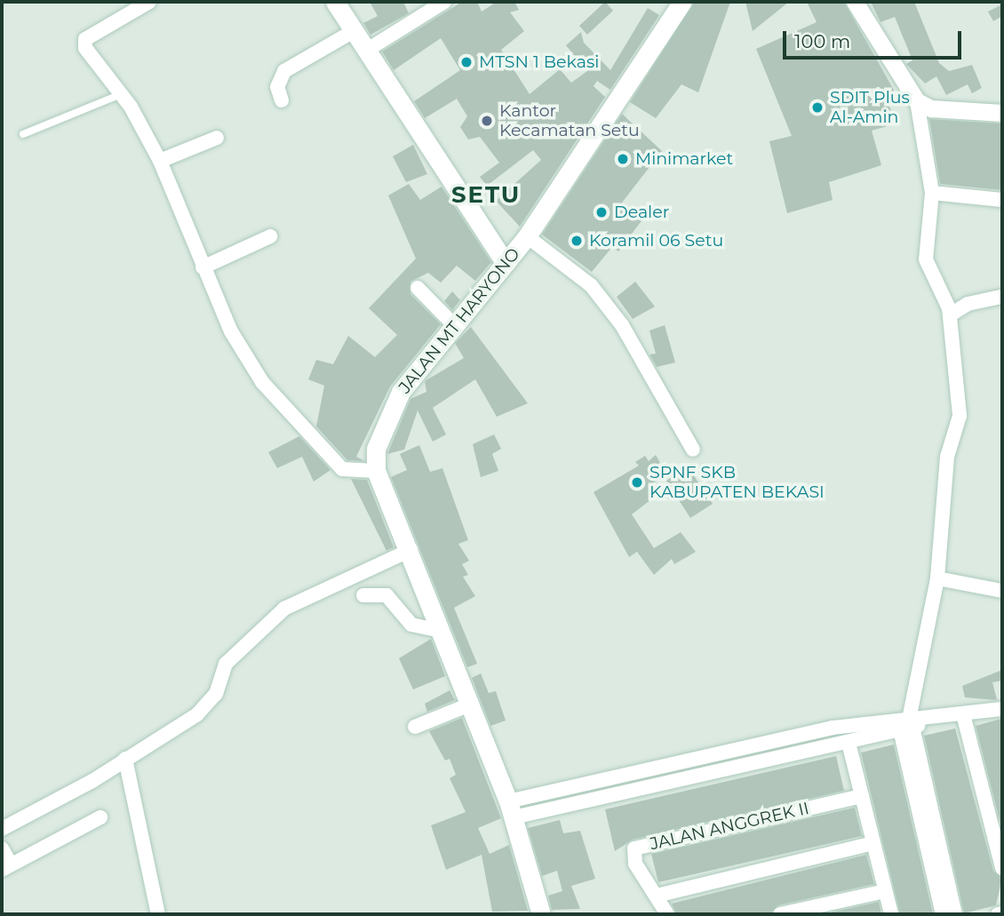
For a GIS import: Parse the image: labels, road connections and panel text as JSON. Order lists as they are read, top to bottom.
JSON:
{
  "streets": {
    "main road": ["JALAN MT HARYONO"],
    "street": ["JALAN ANGGREK II"]
  },
  "districts": ["SETU"],
  "places": [
    "MTSN 1 Bekasi",
    "SDIT Plus Al-Amin",
    "Kantor Kecamatan Setu",
    "Minimarket",
    "Dealer",
    "Koramil 06 Setu",
    "SPNF SKB KABUPATEN BEKASI"
  ],
  "scale_bar": "100 m"
}
